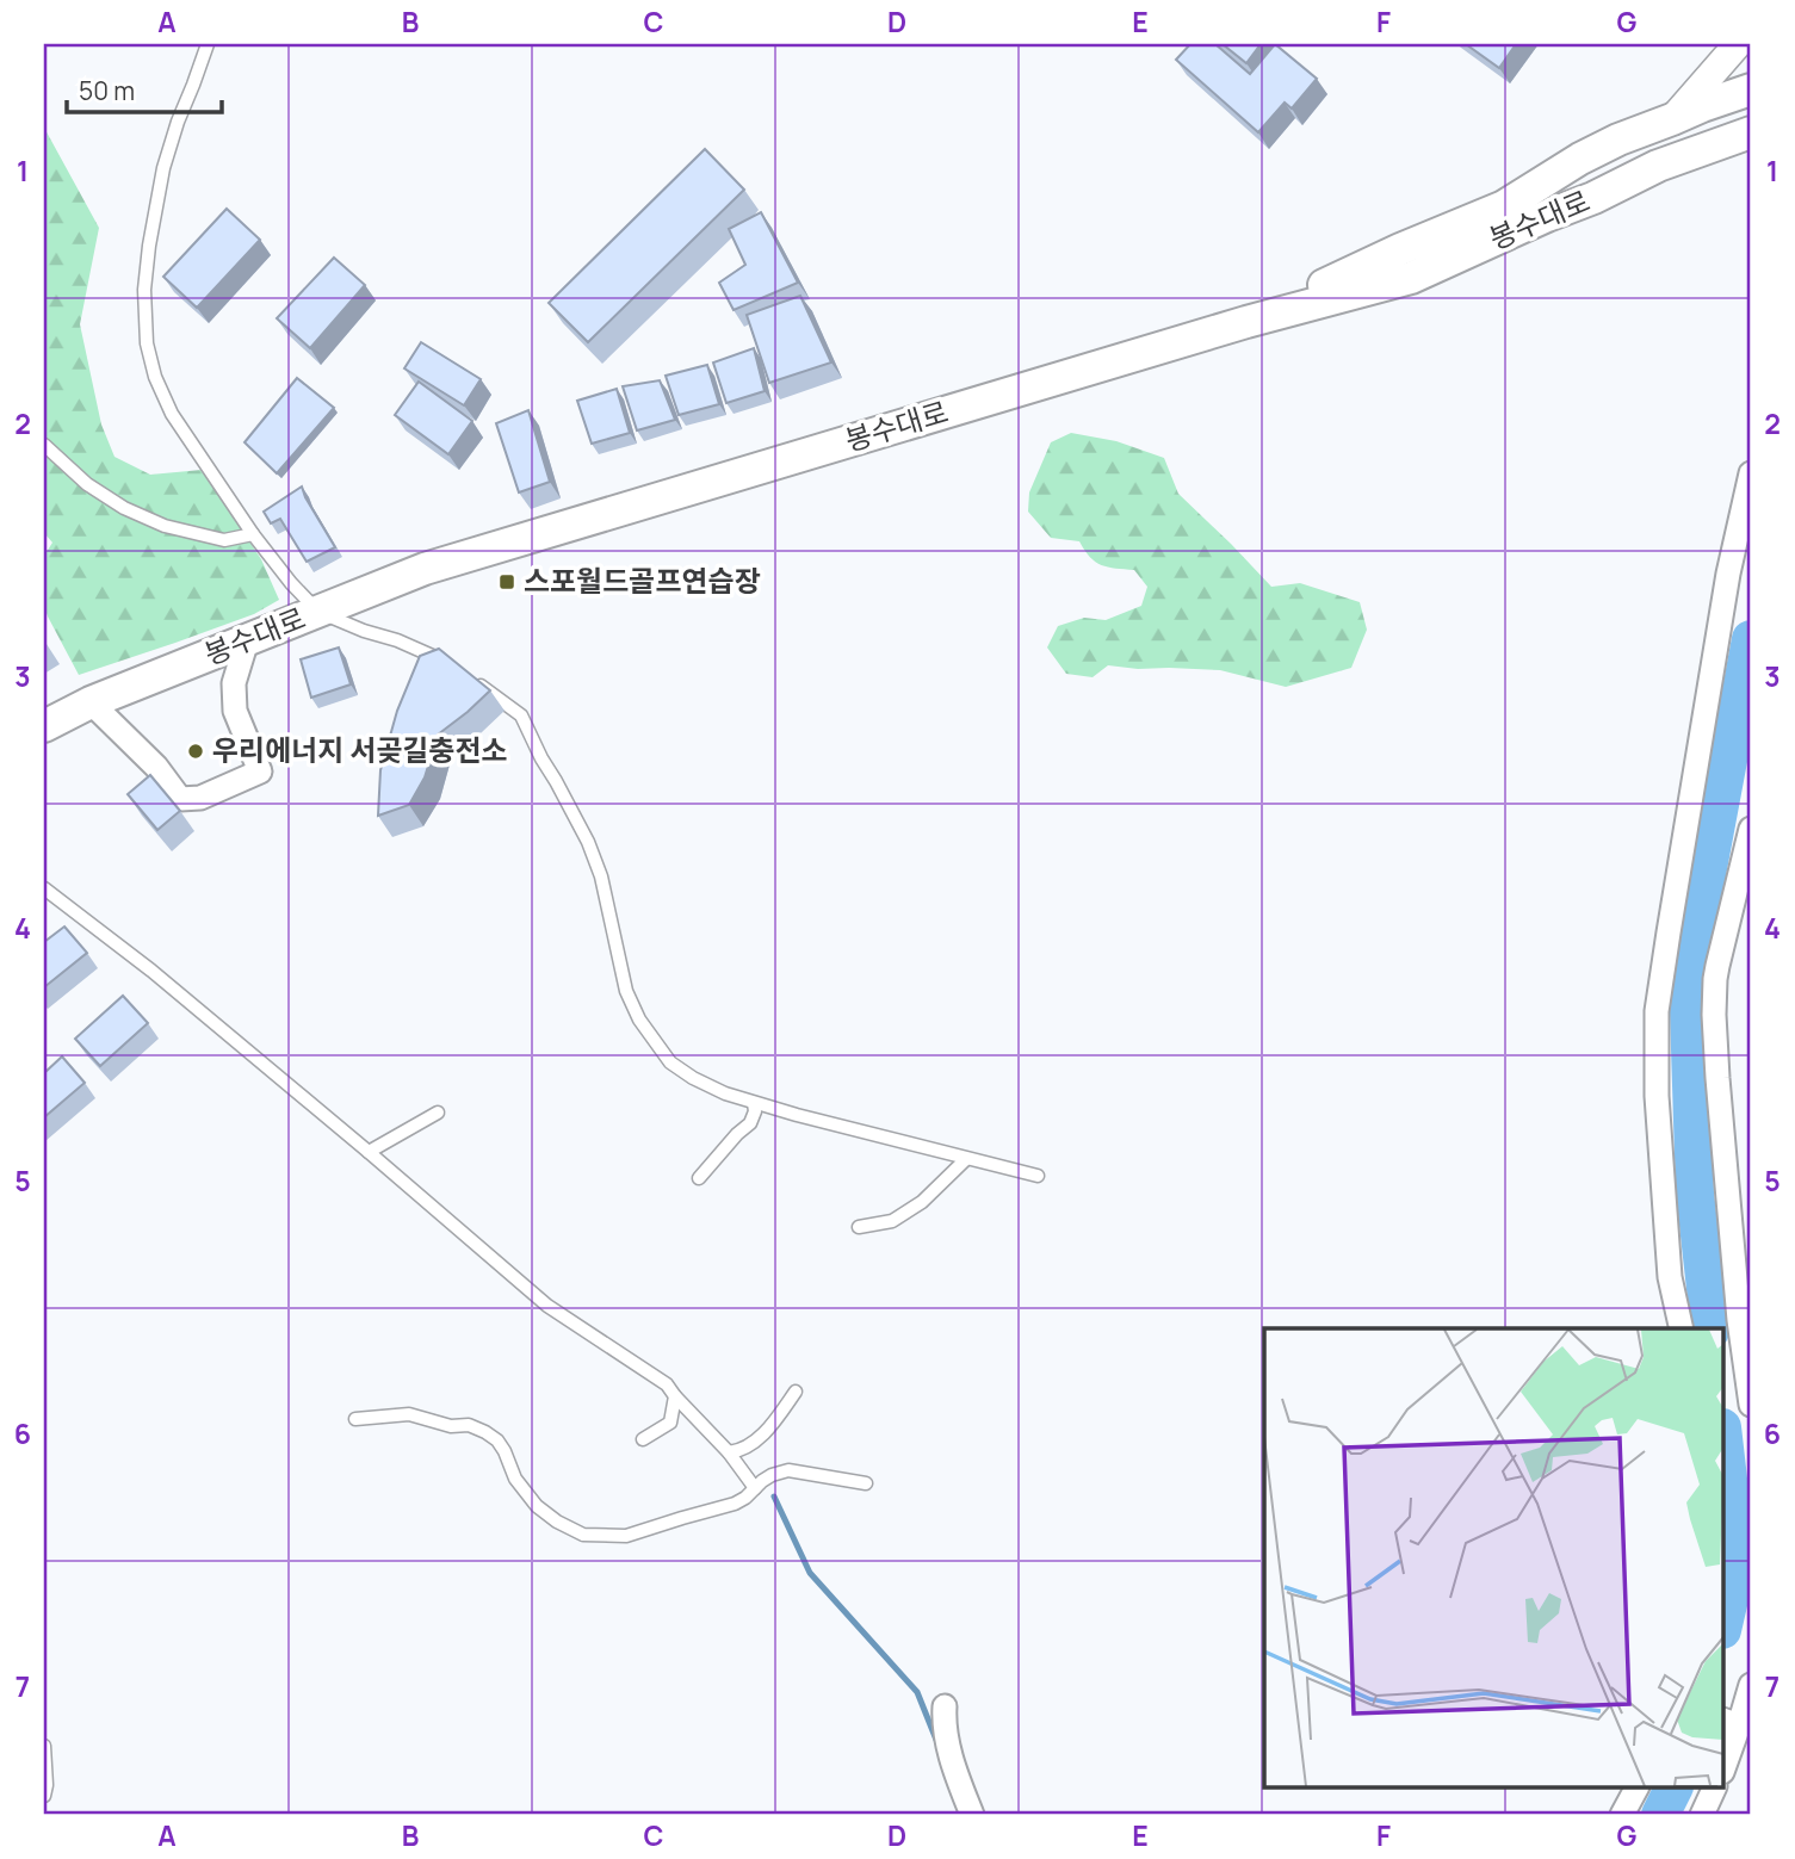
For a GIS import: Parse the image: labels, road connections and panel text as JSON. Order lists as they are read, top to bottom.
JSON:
{
  "streets": {
    "main road": ["봉수대로"]
  },
  "places": {
    "transit": ["스포월드골프연습장"],
    "other": ["우리에너지 서곶길충전소"]
  },
  "scale_bar": "50 m",
  "grid": {
    "columns": [
      "A",
      "B",
      "C",
      "D",
      "E",
      "F",
      "G"
    ],
    "rows": [
      "1",
      "2",
      "3",
      "4",
      "5",
      "6",
      "7"
    ]
  }
}
